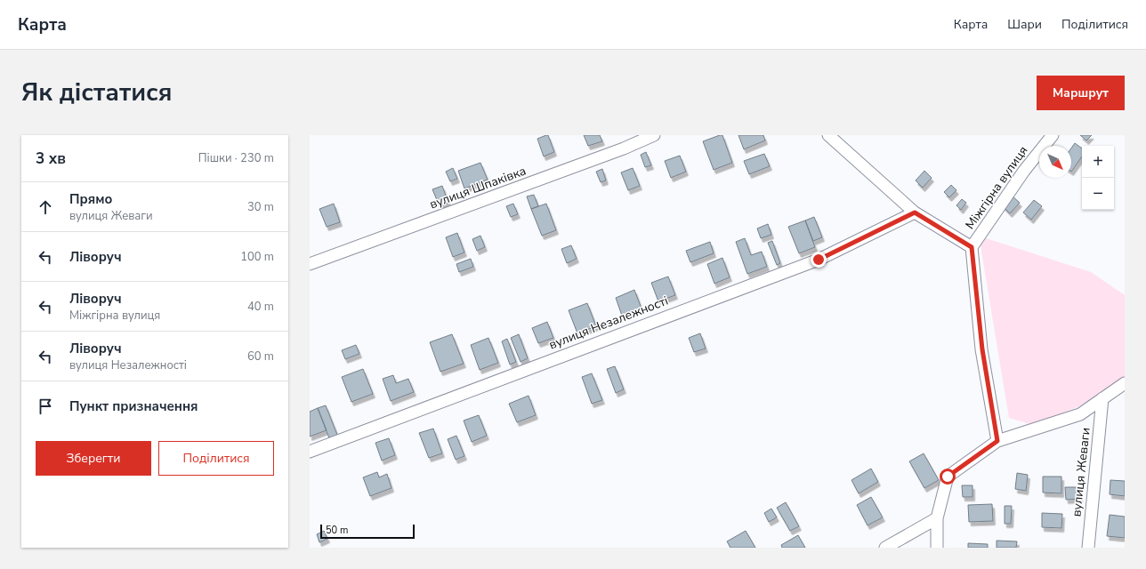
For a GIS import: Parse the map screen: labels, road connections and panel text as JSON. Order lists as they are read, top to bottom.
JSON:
{
  "streets": {
    "street": [
      "вулиця Шпаківка",
      "Міжгірна вулиця",
      "вулиця Незалежності",
      "вулиця Жеваги"
    ]
  },
  "crossings": [
    ["Міжгірна вулиця", "вулиця Незалежності"]
  ],
  "scale_bar": "50 m",
  "north": "bottom right",
  "page": {
    "header": "Карта",
    "nav": ["Карта", "Шари", "Поділитися"],
    "title": "Як дістатися",
    "buttons": [
      "Маршрут",
      ["Зберегти", "Поділитися"]
    ],
    "heading": ["3 хв", "Пішки · 230 m"],
    "map_buttons": ["+", "−"],
    "list": [
      ["Прямо", "вулиця Жеваги", "30 m"],
      ["Ліворуч", "100 m"],
      ["Ліворуч", "Міжгірна вулиця", "40 m"],
      ["Ліворуч", "вулиця Незалежності", "60 m"],
      "Пункт призначення"
    ],
    "scale": "50 m"
  }
}
